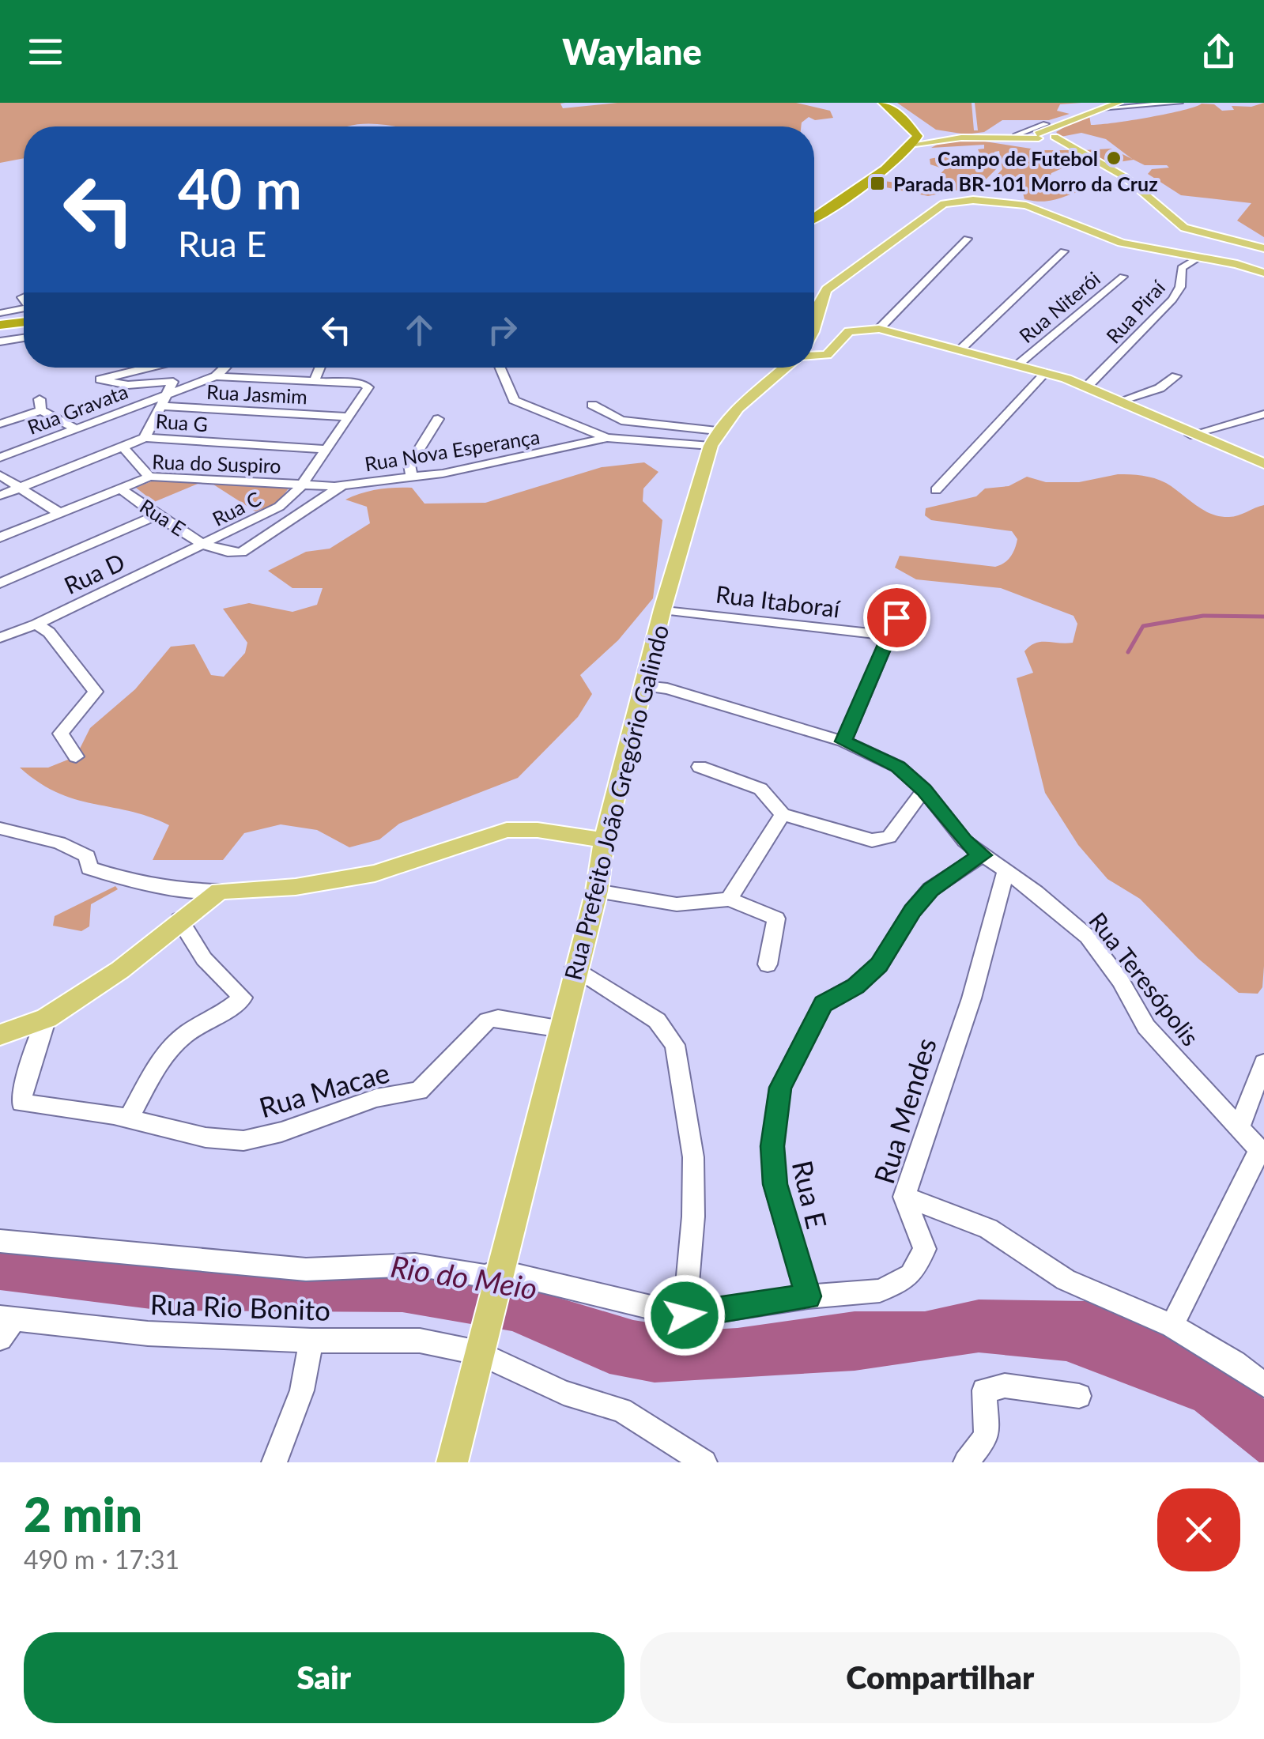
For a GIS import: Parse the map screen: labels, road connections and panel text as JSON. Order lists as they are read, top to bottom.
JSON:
{
  "streets": {
    "main road": ["Rua Prefeito João Gregório Galindo"],
    "street": [
      "Rua Niterói",
      "Rua Piraí",
      "Rua Jasmim",
      "Rua Gravata",
      "Rua G",
      "Rua Nova Esperança",
      "Rua do Suspiro",
      "Rua C",
      "Rua E",
      "Rua D",
      "Rua Itaboraí",
      "Rua Teresópolis",
      "Rua Macae",
      "Rua Mendes",
      "Rua Rio Bonito"
    ]
  },
  "crossings": [
    ["Rua Jasmim", "Rua Gravata"],
    ["Rua Jasmim", "Rua C"],
    ["Rua G", "Rua C"],
    ["Rua Nova Esperança", "Rua do Suspiro"],
    ["Rua Nova Esperança", "Rua C"],
    ["Rua Nova Esperança", "Rua E"],
    ["Rua do Suspiro", "Rua C"],
    ["Rua do Suspiro", "Rua E"],
    ["Rua C", "Rua E"],
    ["Rua C", "Rua D"],
    ["Rua E", "Rua D"],
    ["Rua E", "Rua Teresópolis"],
    ["Rua E", "Rua Mendes"],
    ["Rua Itaboraí", "Rua Prefeito João Gregório Galindo"],
    ["Rua Prefeito João Gregório Galindo", "Rua Teresópolis"],
    ["Rua Prefeito João Gregório Galindo", "Rua Macae"],
    ["Rua Prefeito João Gregório Galindo", "Rua Mendes"],
    ["Rua Prefeito João Gregório Galindo", "Rua Rio Bonito"],
    ["Rua Teresópolis", "Rua Mendes"]
  ],
  "water": ["Rio do Meio"],
  "places": {
    "other": ["Campo de Futebol"],
    "transit": ["Parada BR-101 Morro da Cruz"]
  },
  "page": {
    "header": "Waylane",
    "turn": ["40 m", "Rua E"],
    "heading": ["2 min", "490 m · 17:31"],
    "buttons": ["Sair", "Compartilhar"]
  }
}
